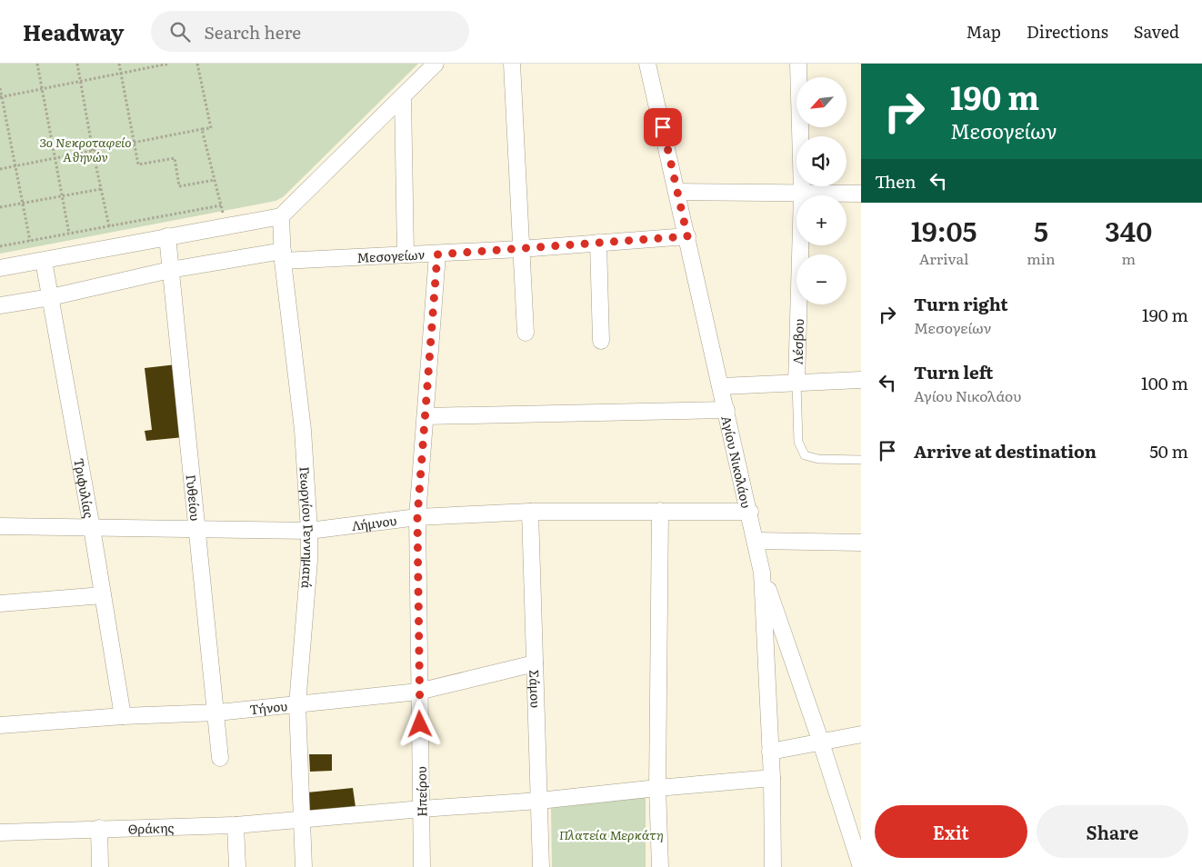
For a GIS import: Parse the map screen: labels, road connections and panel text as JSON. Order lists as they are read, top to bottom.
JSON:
{
  "streets": {
    "street": [
      "Μεσογείων",
      "Λέσβου",
      "Αγίου Νικολάου",
      "Τριφυλίας",
      "Γυθείου",
      "Λήμνου",
      "Γεωργίου Γεννηματά",
      "Σάμου",
      "Τήνου",
      "Ηπείρου",
      "Θράκης"
    ]
  },
  "crossings": [
    ["Μεσογείων", "Αγίου Νικολάου"],
    ["Μεσογείων", "Τριφυλίας"],
    ["Μεσογείων", "Γυθείου"],
    ["Μεσογείων", "Γεωργίου Γεννηματά"],
    ["Μεσογείων", "Ηπείρου"],
    ["Αγίου Νικολάου", "Λήμνου"],
    ["Αγίου Νικολάου", "Θράκης"],
    ["Τριφυλίας", "Λήμνου"],
    ["Τριφυλίας", "Τήνου"],
    ["Γυθείου", "Λήμνου"],
    ["Γυθείου", "Τήνου"],
    ["Λήμνου", "Γεωργίου Γεννηματά"],
    ["Λήμνου", "Σάμου"],
    ["Λήμνου", "Ηπείρου"],
    ["Γεωργίου Γεννηματά", "Τήνου"],
    ["Γεωργίου Γεννηματά", "Θράκης"],
    ["Σάμου", "Τήνου"],
    ["Σάμου", "Θράκης"],
    ["Τήνου", "Ηπείρου"],
    ["Ηπείρου", "Θράκης"]
  ],
  "parks": ["3ο Νεκροταφείο Αθηνών", "Πλατεία Μερκάτη"],
  "north": "bottom left",
  "page": {
    "header": "Headway",
    "search": "Search here",
    "nav": ["Map", "Directions", "Saved"],
    "turn": ["190 m", "Μεσογείων"],
    "map_buttons": ["+", "−"],
    "then": "Then",
    "eta": [
      "19:05",
      "Arrival",
      "5",
      "min",
      "340",
      "m"
    ],
    "list": [
      {
        "name": "Turn right",
        "note": "Μεσογείων",
        "value": "190 m"
      },
      {
        "name": "Turn left",
        "note": "Αγίου Νικολάου",
        "value": "100 m"
      },
      {
        "name": "Arrive at destination",
        "value": "50 m"
      }
    ],
    "buttons": ["Exit", "Share"]
  }
}
